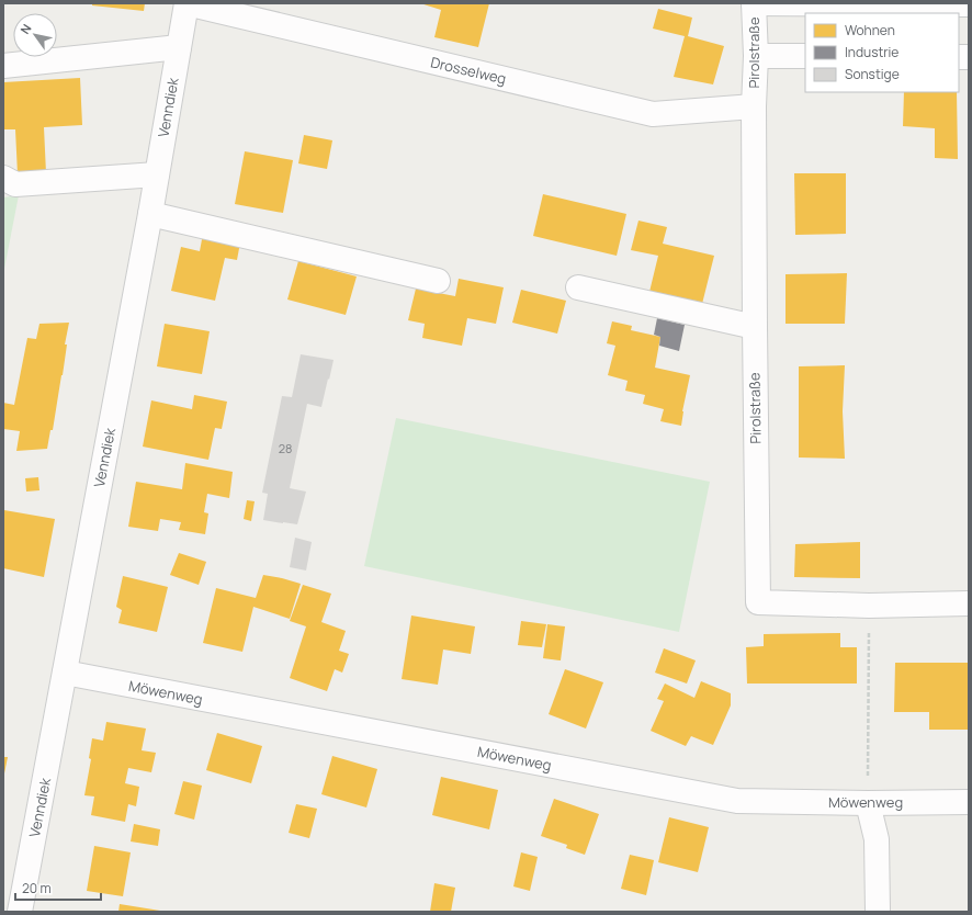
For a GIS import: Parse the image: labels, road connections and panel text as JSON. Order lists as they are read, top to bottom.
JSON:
{
  "streets": {
    "street": [
      "Pirolstraße",
      "Drosselweg",
      "Venndiek",
      "Möwenweg"
    ]
  },
  "crossings": [
    ["Pirolstraße", "Drosselweg"],
    ["Drosselweg", "Venndiek"],
    ["Venndiek", "Möwenweg"]
  ],
  "house_numbers": ["28"],
  "legend": ["Wohnen", "Industrie", "Sonstige"],
  "scale_bar": "20 m",
  "north": "top left"
}
